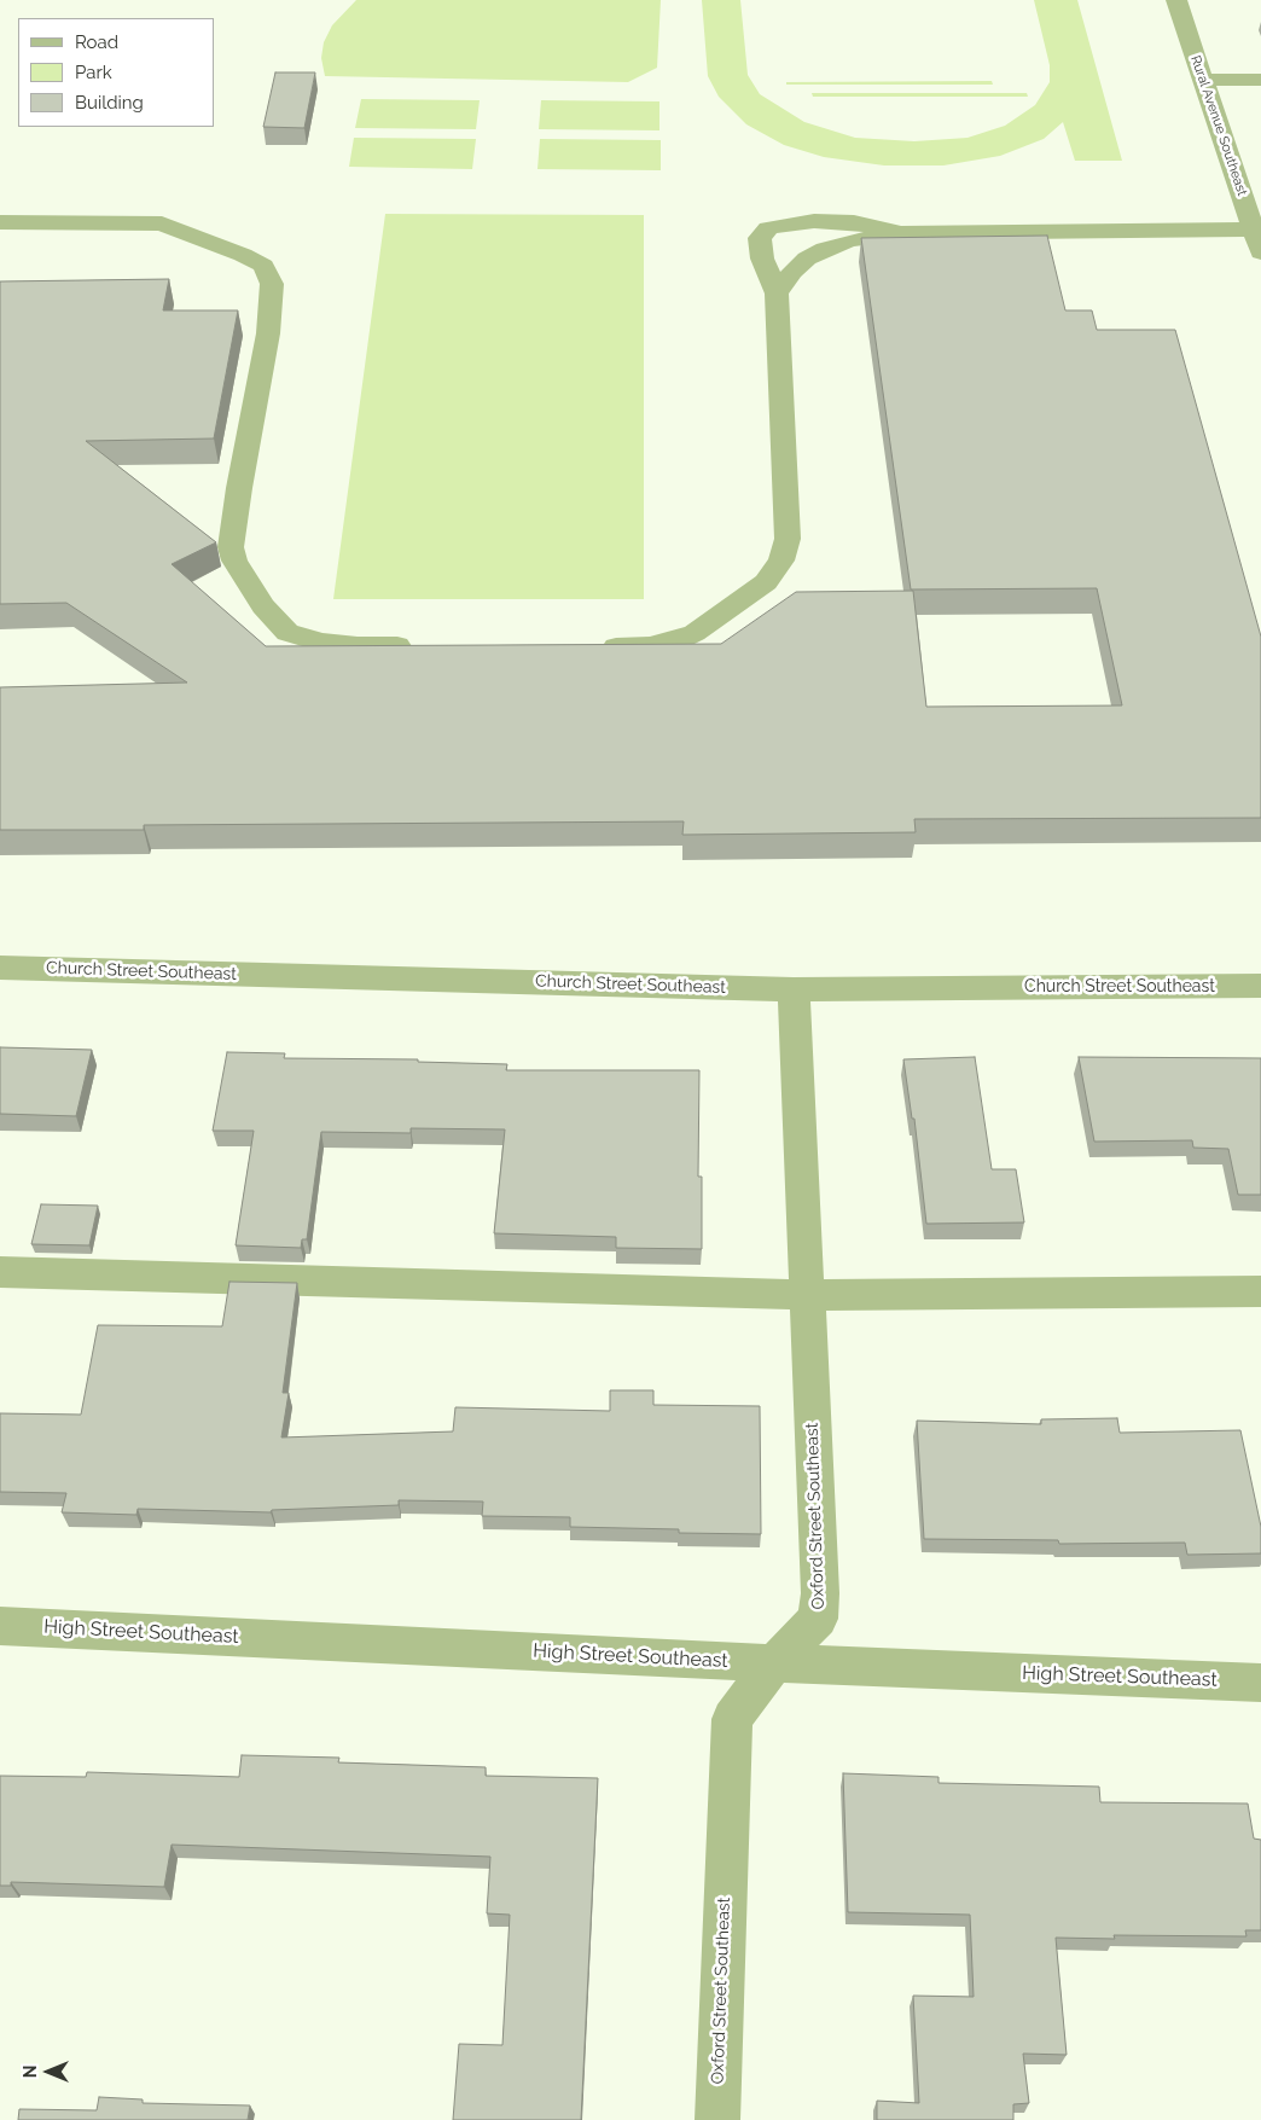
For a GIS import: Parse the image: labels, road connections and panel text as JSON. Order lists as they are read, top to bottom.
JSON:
{
  "streets": {
    "street": [
      "Rural Avenue Southeast",
      "Church Street Southeast",
      "Oxford Street Southeast",
      "High Street Southeast"
    ]
  },
  "crossings": [
    ["Church Street Southeast", "Oxford Street Southeast"],
    ["Oxford Street Southeast", "High Street Southeast"]
  ],
  "legend": ["Road", "Park", "Building"],
  "north": "left"
}
